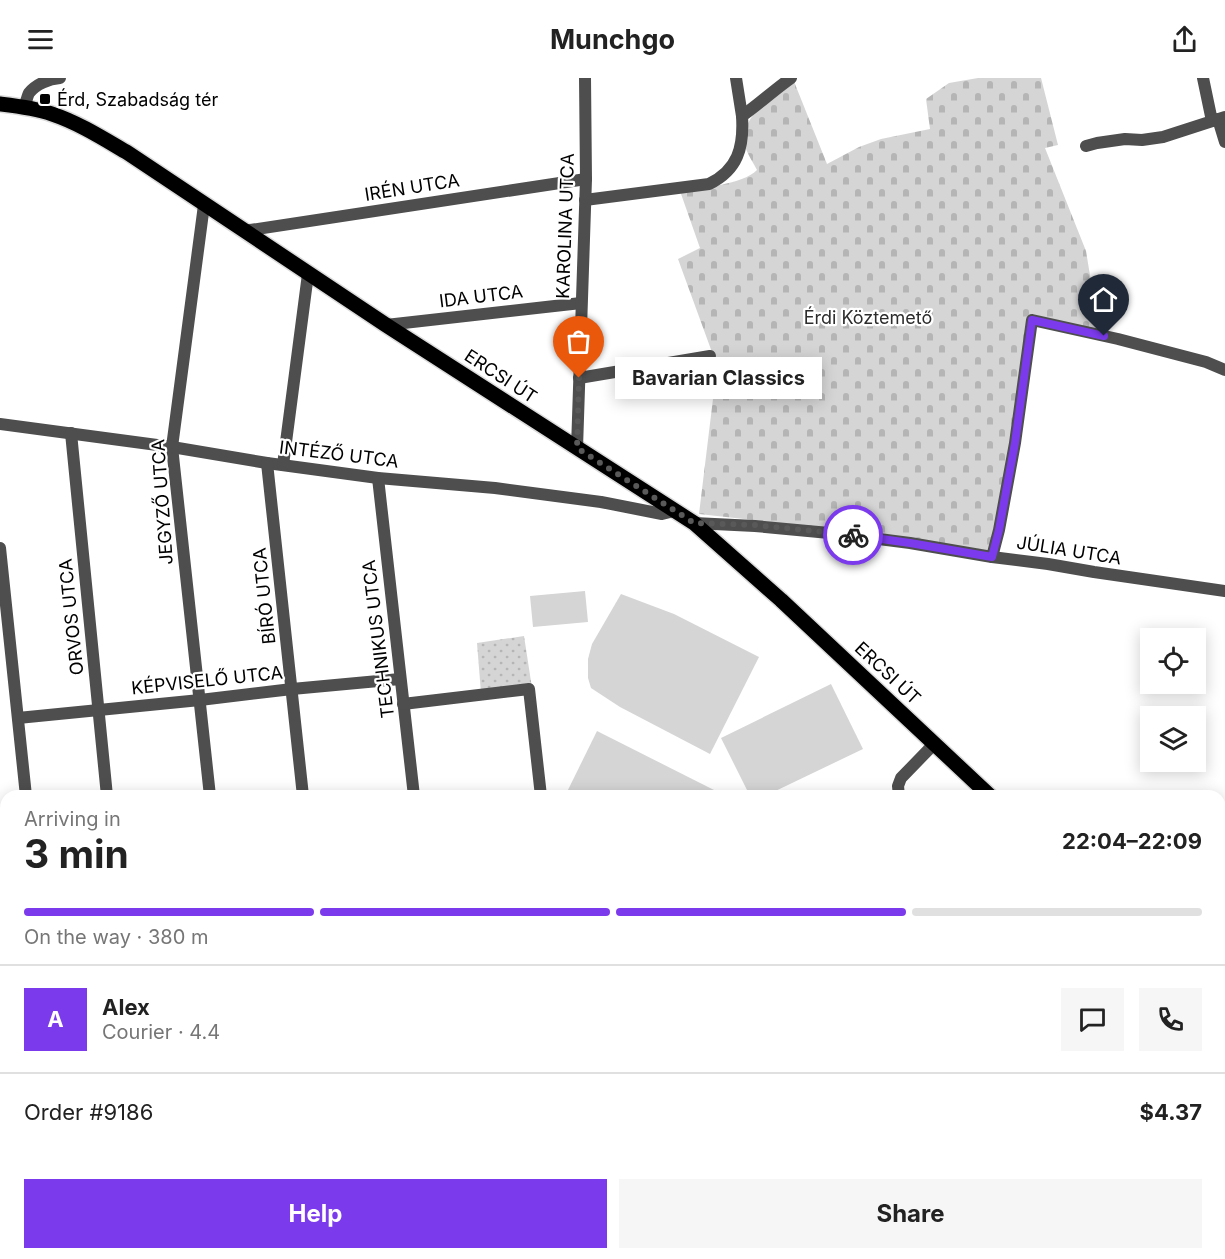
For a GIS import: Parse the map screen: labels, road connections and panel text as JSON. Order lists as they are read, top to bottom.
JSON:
{
  "streets": {
    "main road": ["ERCSI ÚT"],
    "street": [
      "IRÉN UTCA",
      "KAROLINA UTCA",
      "IDA UTCA",
      "INTÉZŐ UTCA",
      "JEGYZŐ UTCA",
      "JÚLIA UTCA",
      "BÍRÓ UTCA",
      "ORVOS UTCA",
      "TECHNIKUS UTCA",
      "KÉPVISELŐ UTCA"
    ]
  },
  "crossings": [
    ["IRÉN UTCA", "KAROLINA UTCA"],
    ["IRÉN UTCA", "ERCSI ÚT"],
    ["KAROLINA UTCA", "IDA UTCA"],
    ["KAROLINA UTCA", "ERCSI ÚT"],
    ["IDA UTCA", "ERCSI ÚT"],
    ["ERCSI ÚT", "INTÉZŐ UTCA"],
    ["ERCSI ÚT", "JEGYZŐ UTCA"],
    ["ERCSI ÚT", "JÚLIA UTCA"],
    ["INTÉZŐ UTCA", "JEGYZŐ UTCA"],
    ["INTÉZŐ UTCA", "BÍRÓ UTCA"],
    ["INTÉZŐ UTCA", "ORVOS UTCA"],
    ["INTÉZŐ UTCA", "TECHNIKUS UTCA"],
    ["JEGYZŐ UTCA", "KÉPVISELŐ UTCA"],
    ["BÍRÓ UTCA", "KÉPVISELŐ UTCA"],
    ["ORVOS UTCA", "KÉPVISELŐ UTCA"],
    ["TECHNIKUS UTCA", "KÉPVISELŐ UTCA"]
  ],
  "parks": ["Érdi Köztemető"],
  "places": {
    "transit": ["Érd, Szabadság tér"],
    "other": ["Bavarian Classics"]
  },
  "page": {
    "header": "Munchgo",
    "bubble": "Bavarian Classics",
    "heading": ["3 min", "Arriving in", "22:04–22:09"],
    "panel": [
      "Alex",
      "Courier · 4.4",
      "Order #9186",
      "$4.37"
    ],
    "bar": "On the way · 380 m",
    "round": "A",
    "buttons": ["Help", "Share"]
  }
}
